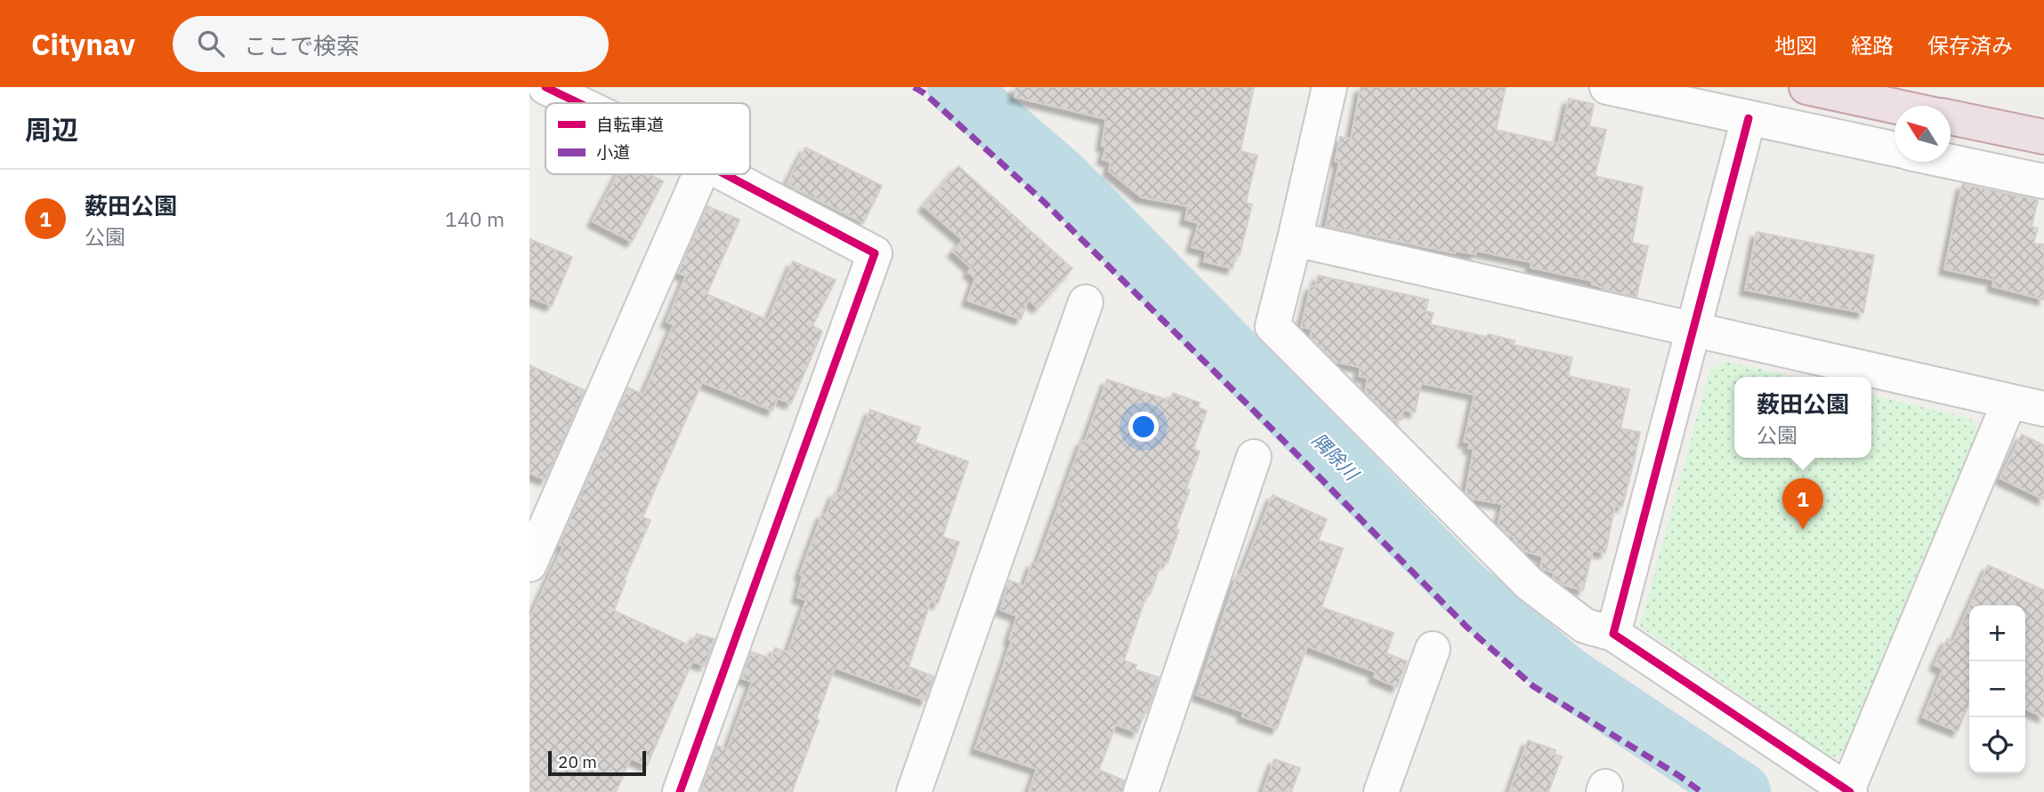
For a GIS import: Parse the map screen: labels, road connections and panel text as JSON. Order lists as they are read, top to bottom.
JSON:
{
  "water": ["隅除川"],
  "legend": ["自転車道", "小道"],
  "scale_bar": "20 m",
  "north": "top left",
  "page": {
    "header": "Citynav",
    "search": "ここで検索",
    "nav": ["地図", "経路", "保存済み"],
    "heading": "周辺",
    "list": [
      {
        "mark": "1",
        "name": "薮田公園",
        "note": "公園",
        "value": "140 m"
      }
    ],
    "popup": ["薮田公園", "公園"],
    "pins": "1",
    "map_buttons": ["+", "−"],
    "scale": "20 m"
  }
}
